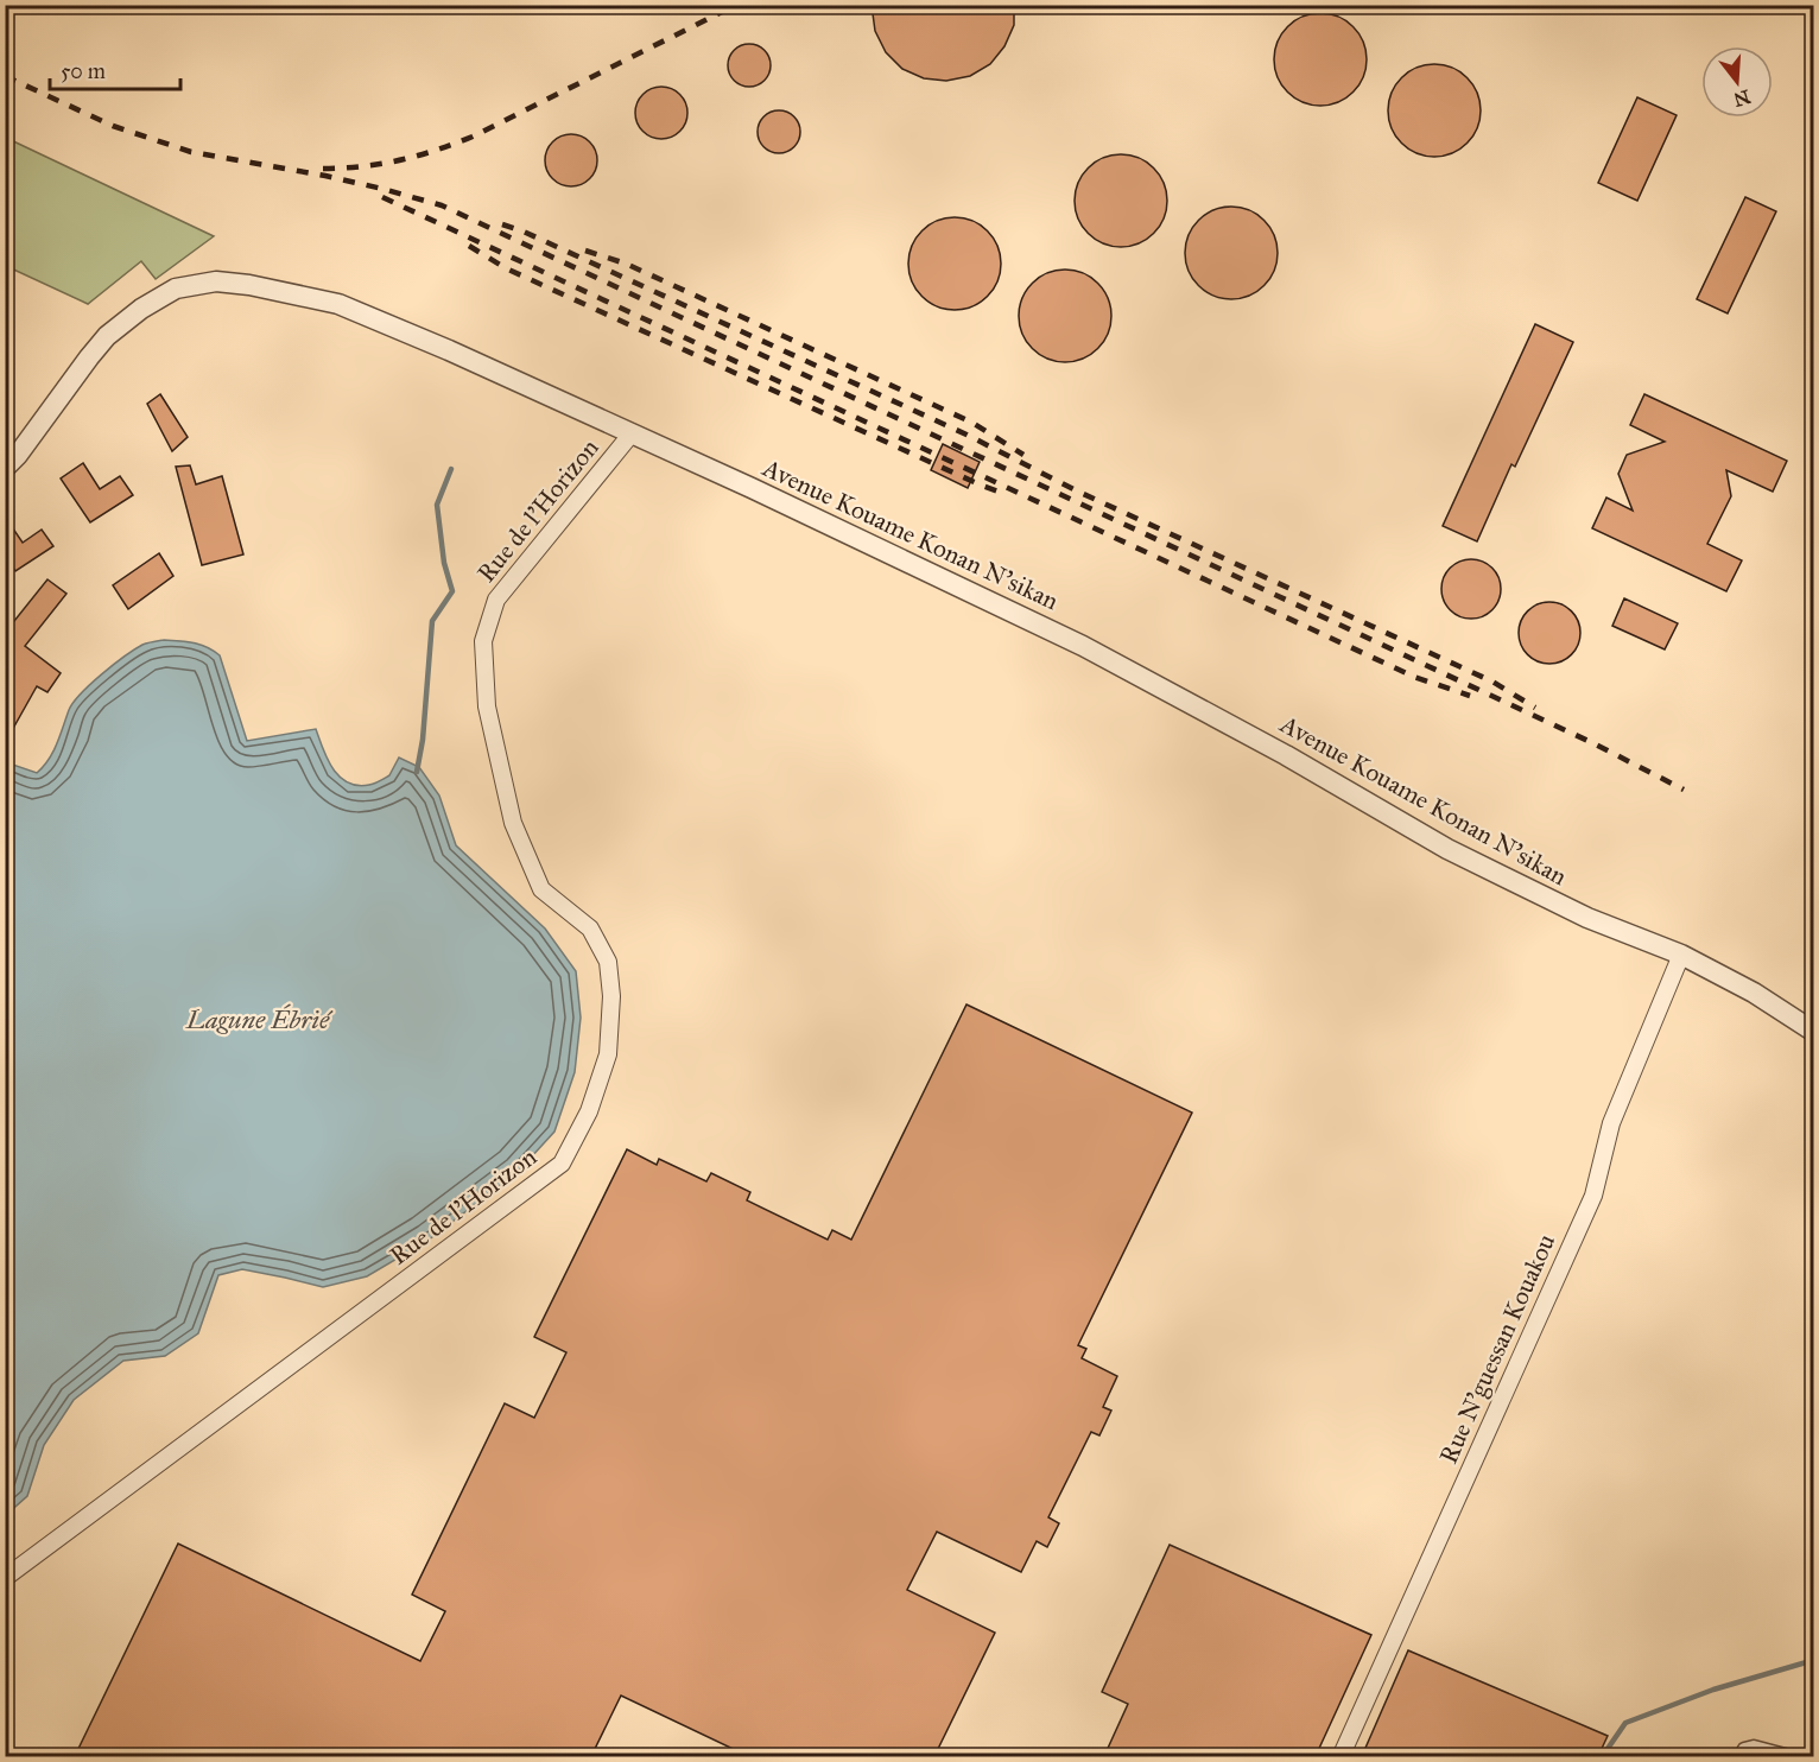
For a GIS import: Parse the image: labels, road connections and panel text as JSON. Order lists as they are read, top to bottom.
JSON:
{
  "streets": {
    "street": ["Rue de l'Horizon", "Avenue Kouame Konan N'sikan", "Rue N'guessan Kouakou"]
  },
  "crossings": [
    ["Rue de l'Horizon", "Avenue Kouame Konan N'sikan"],
    ["Avenue Kouame Konan N'sikan", "Rue N'guessan Kouakou"]
  ],
  "water": ["Lagune Ébrié"],
  "scale_bar": "50 m",
  "north": "bottom"
}
